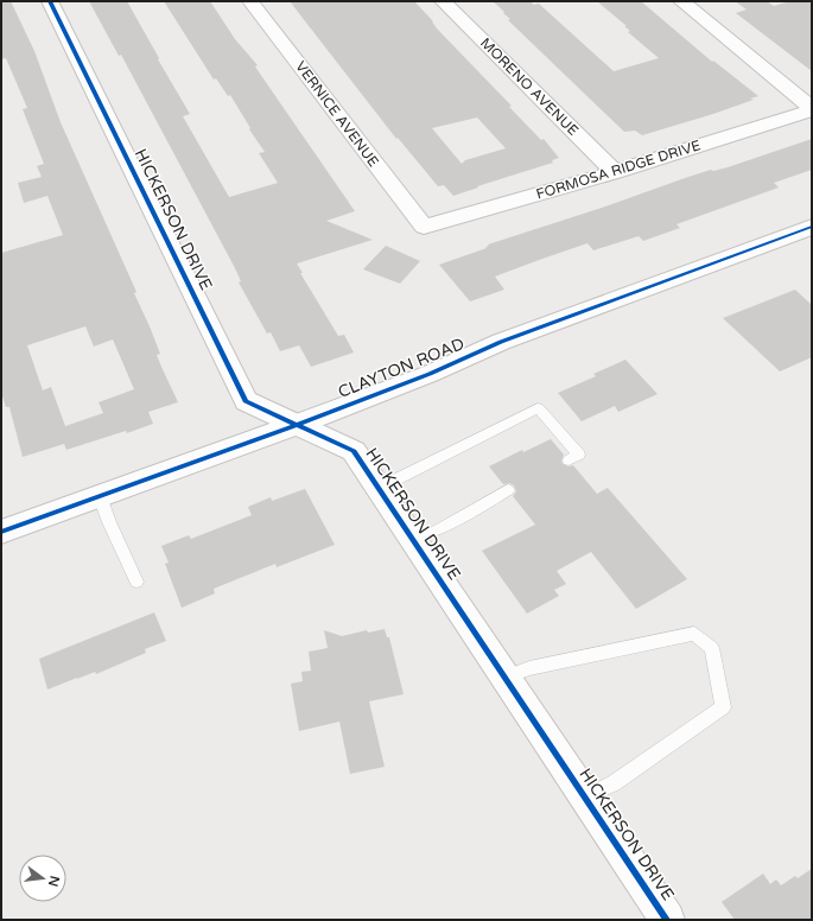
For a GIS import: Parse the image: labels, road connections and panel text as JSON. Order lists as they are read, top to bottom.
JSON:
{
  "streets": {
    "street": [
      "MORENO AVENUE",
      "VERNICE AVENUE",
      "FORMOSA RIDGE DRIVE",
      "HICKERSON DRIVE",
      "CLAYTON ROAD"
    ]
  },
  "crossings": [
    ["MORENO AVENUE", "FORMOSA RIDGE DRIVE"],
    ["VERNICE AVENUE", "FORMOSA RIDGE DRIVE"],
    ["HICKERSON DRIVE", "CLAYTON ROAD"]
  ],
  "north": "right"
}
